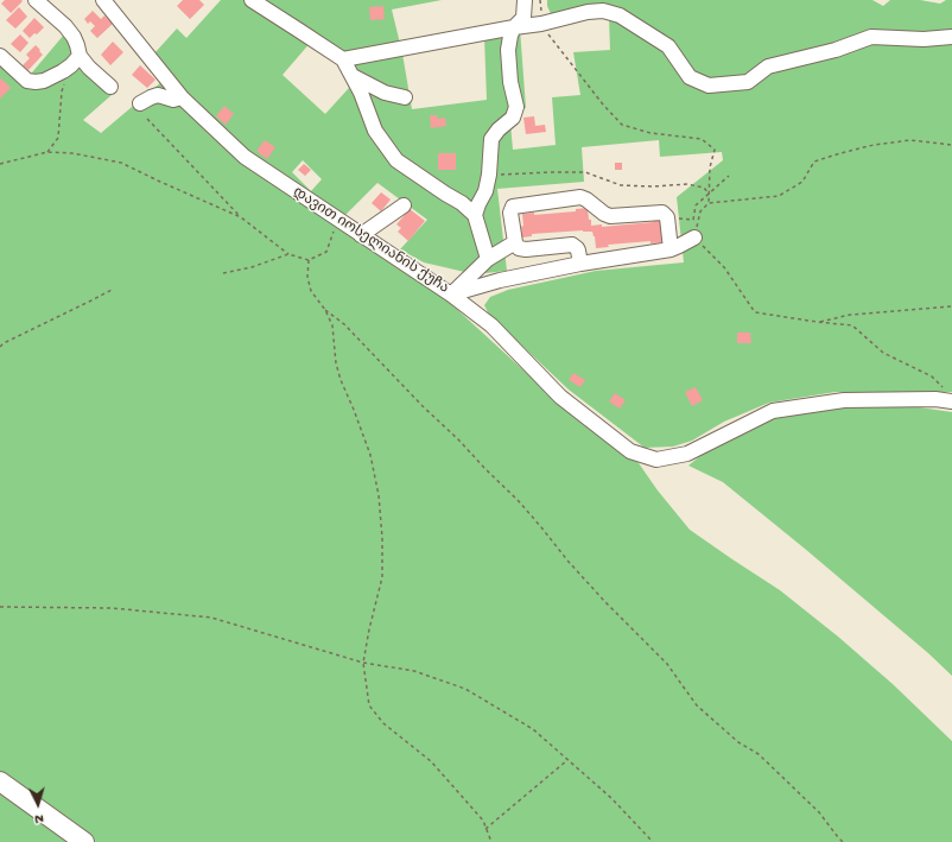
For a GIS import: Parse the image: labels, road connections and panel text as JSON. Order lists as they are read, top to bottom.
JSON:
{
  "streets": {
    "street": ["დავით იოსელიანის ქუჩა"]
  },
  "north": "bottom"
}
